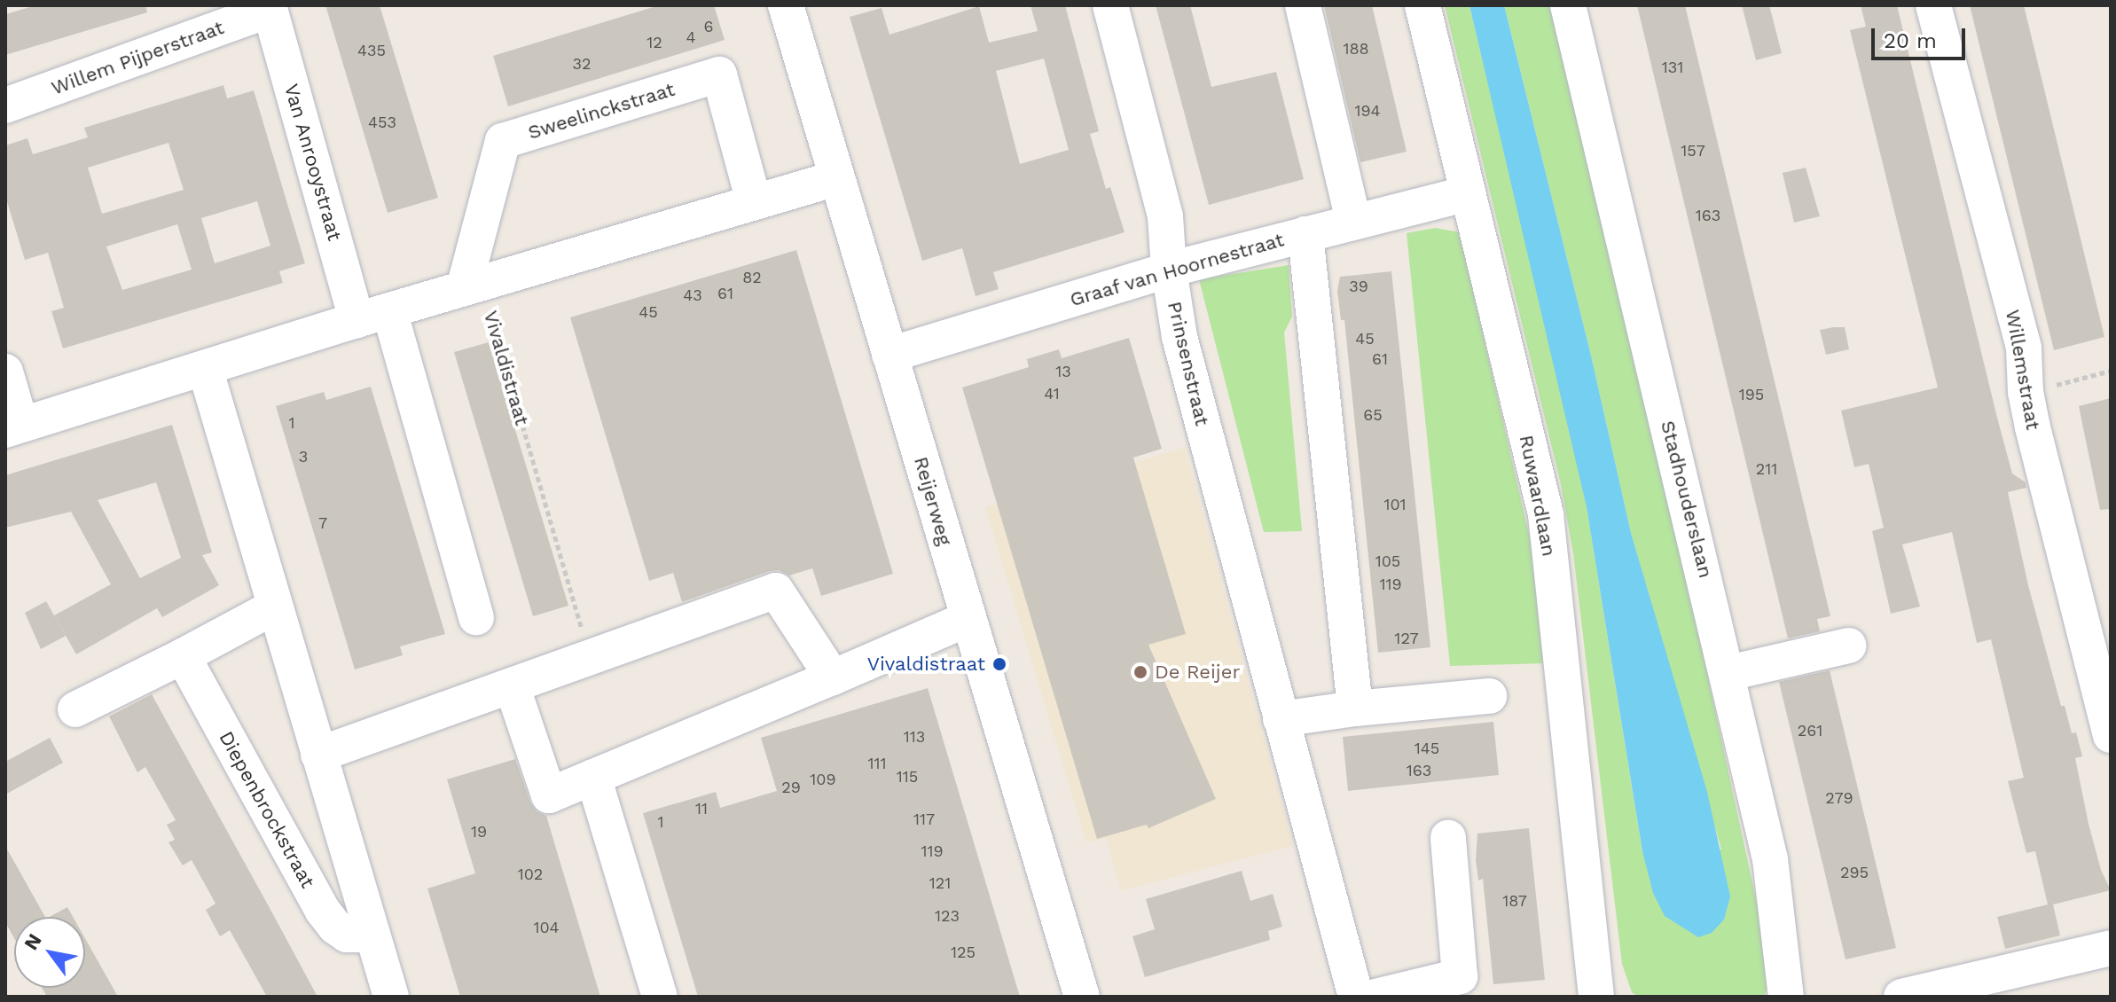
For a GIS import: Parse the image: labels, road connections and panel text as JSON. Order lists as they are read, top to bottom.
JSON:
{
  "streets": {
    "street": [
      "Willem Pijperstraat",
      "Sweelinckstraat",
      "Van Anrooystraat",
      "Graaf van Hoornestraat",
      "Prinsenstraat",
      "Willemstraat",
      "Ruwaardlaan",
      "Stadhouderslaan",
      "Reijerweg",
      "Diepenbrockstraat"
    ],
    "path": ["Vivaldistraat"]
  },
  "crossings": [
    ["Willem Pijperstraat", "Van Anrooystraat"],
    ["Sweelinckstraat", "Vivaldistraat"],
    ["Graaf van Hoornestraat", "Prinsenstraat"],
    ["Graaf van Hoornestraat", "Ruwaardlaan"],
    ["Graaf van Hoornestraat", "Reijerweg"]
  ],
  "places": ["Vivaldistraat", "De Reijer"],
  "house_numbers": [
    "6",
    "4",
    "12",
    "188",
    "435",
    "32",
    "131",
    "194",
    "453",
    "157",
    "163",
    "82",
    "39",
    "61",
    "43",
    "45",
    "45",
    "61",
    "13",
    "41",
    "195",
    "65",
    "1",
    "3",
    "211",
    "101",
    "7",
    "105",
    "119",
    "127",
    "261",
    "113",
    "145",
    "111",
    "163",
    "115",
    "109",
    "29",
    "279",
    "11",
    "117",
    "1",
    "19",
    "119",
    "295",
    "102",
    "121",
    "187",
    "123",
    "104",
    "125"
  ],
  "scale_bar": "20 m",
  "north": "top left"
}
